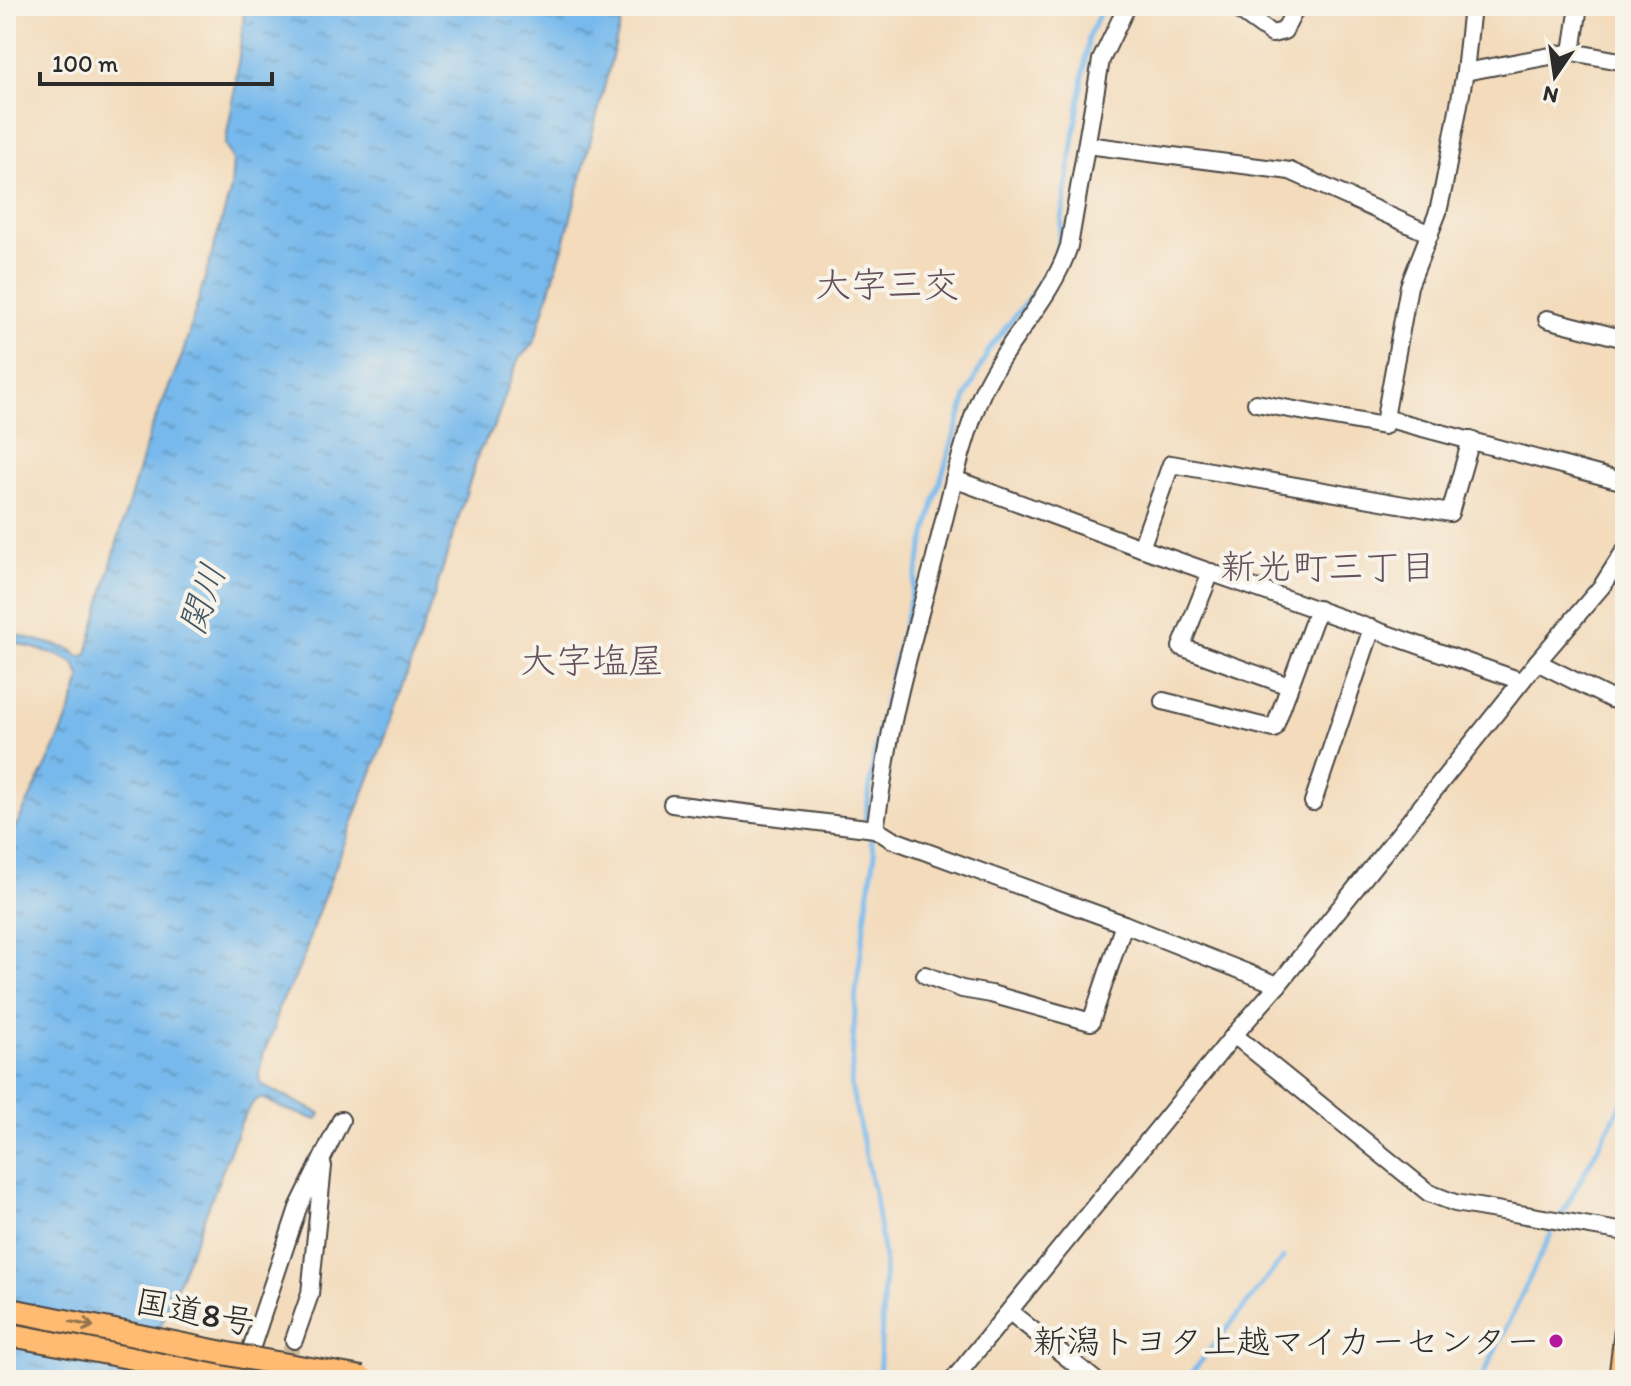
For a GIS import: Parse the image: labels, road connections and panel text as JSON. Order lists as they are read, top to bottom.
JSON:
{
  "streets": {
    "highway": ["国道8号"]
  },
  "districts": ["大字三交", "新光町三丁目", "大字塩屋"],
  "water": ["関川"],
  "places": ["新潟トヨタ上越マイカーセンター"],
  "scale_bar": "100 m",
  "north": "bottom"
}
